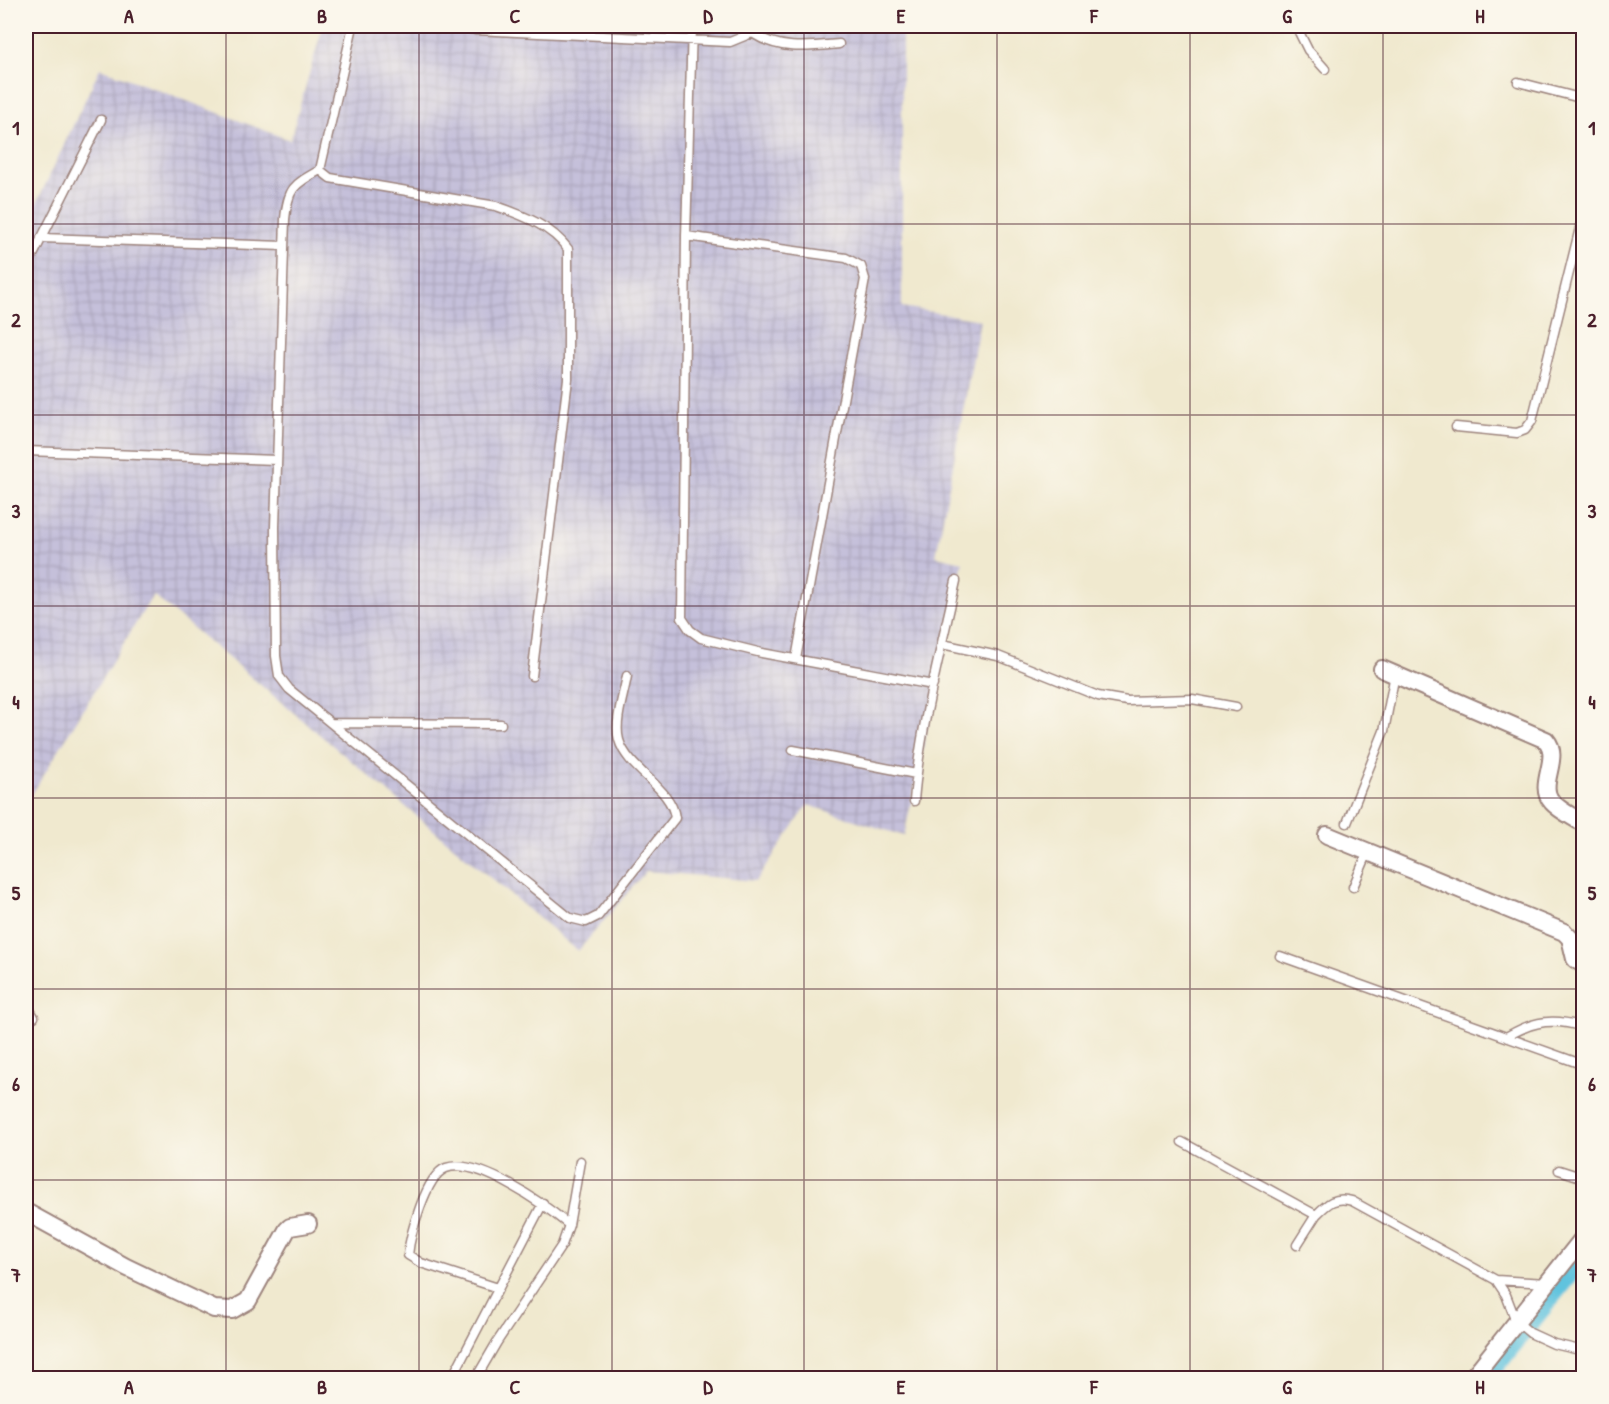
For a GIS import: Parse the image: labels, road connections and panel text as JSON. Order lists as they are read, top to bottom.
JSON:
{
  "grid": {
    "columns": [
      "A",
      "B",
      "C",
      "D",
      "E",
      "F",
      "G",
      "H"
    ],
    "rows": [
      "1",
      "2",
      "3",
      "4",
      "5",
      "6",
      "7"
    ]
  }
}
